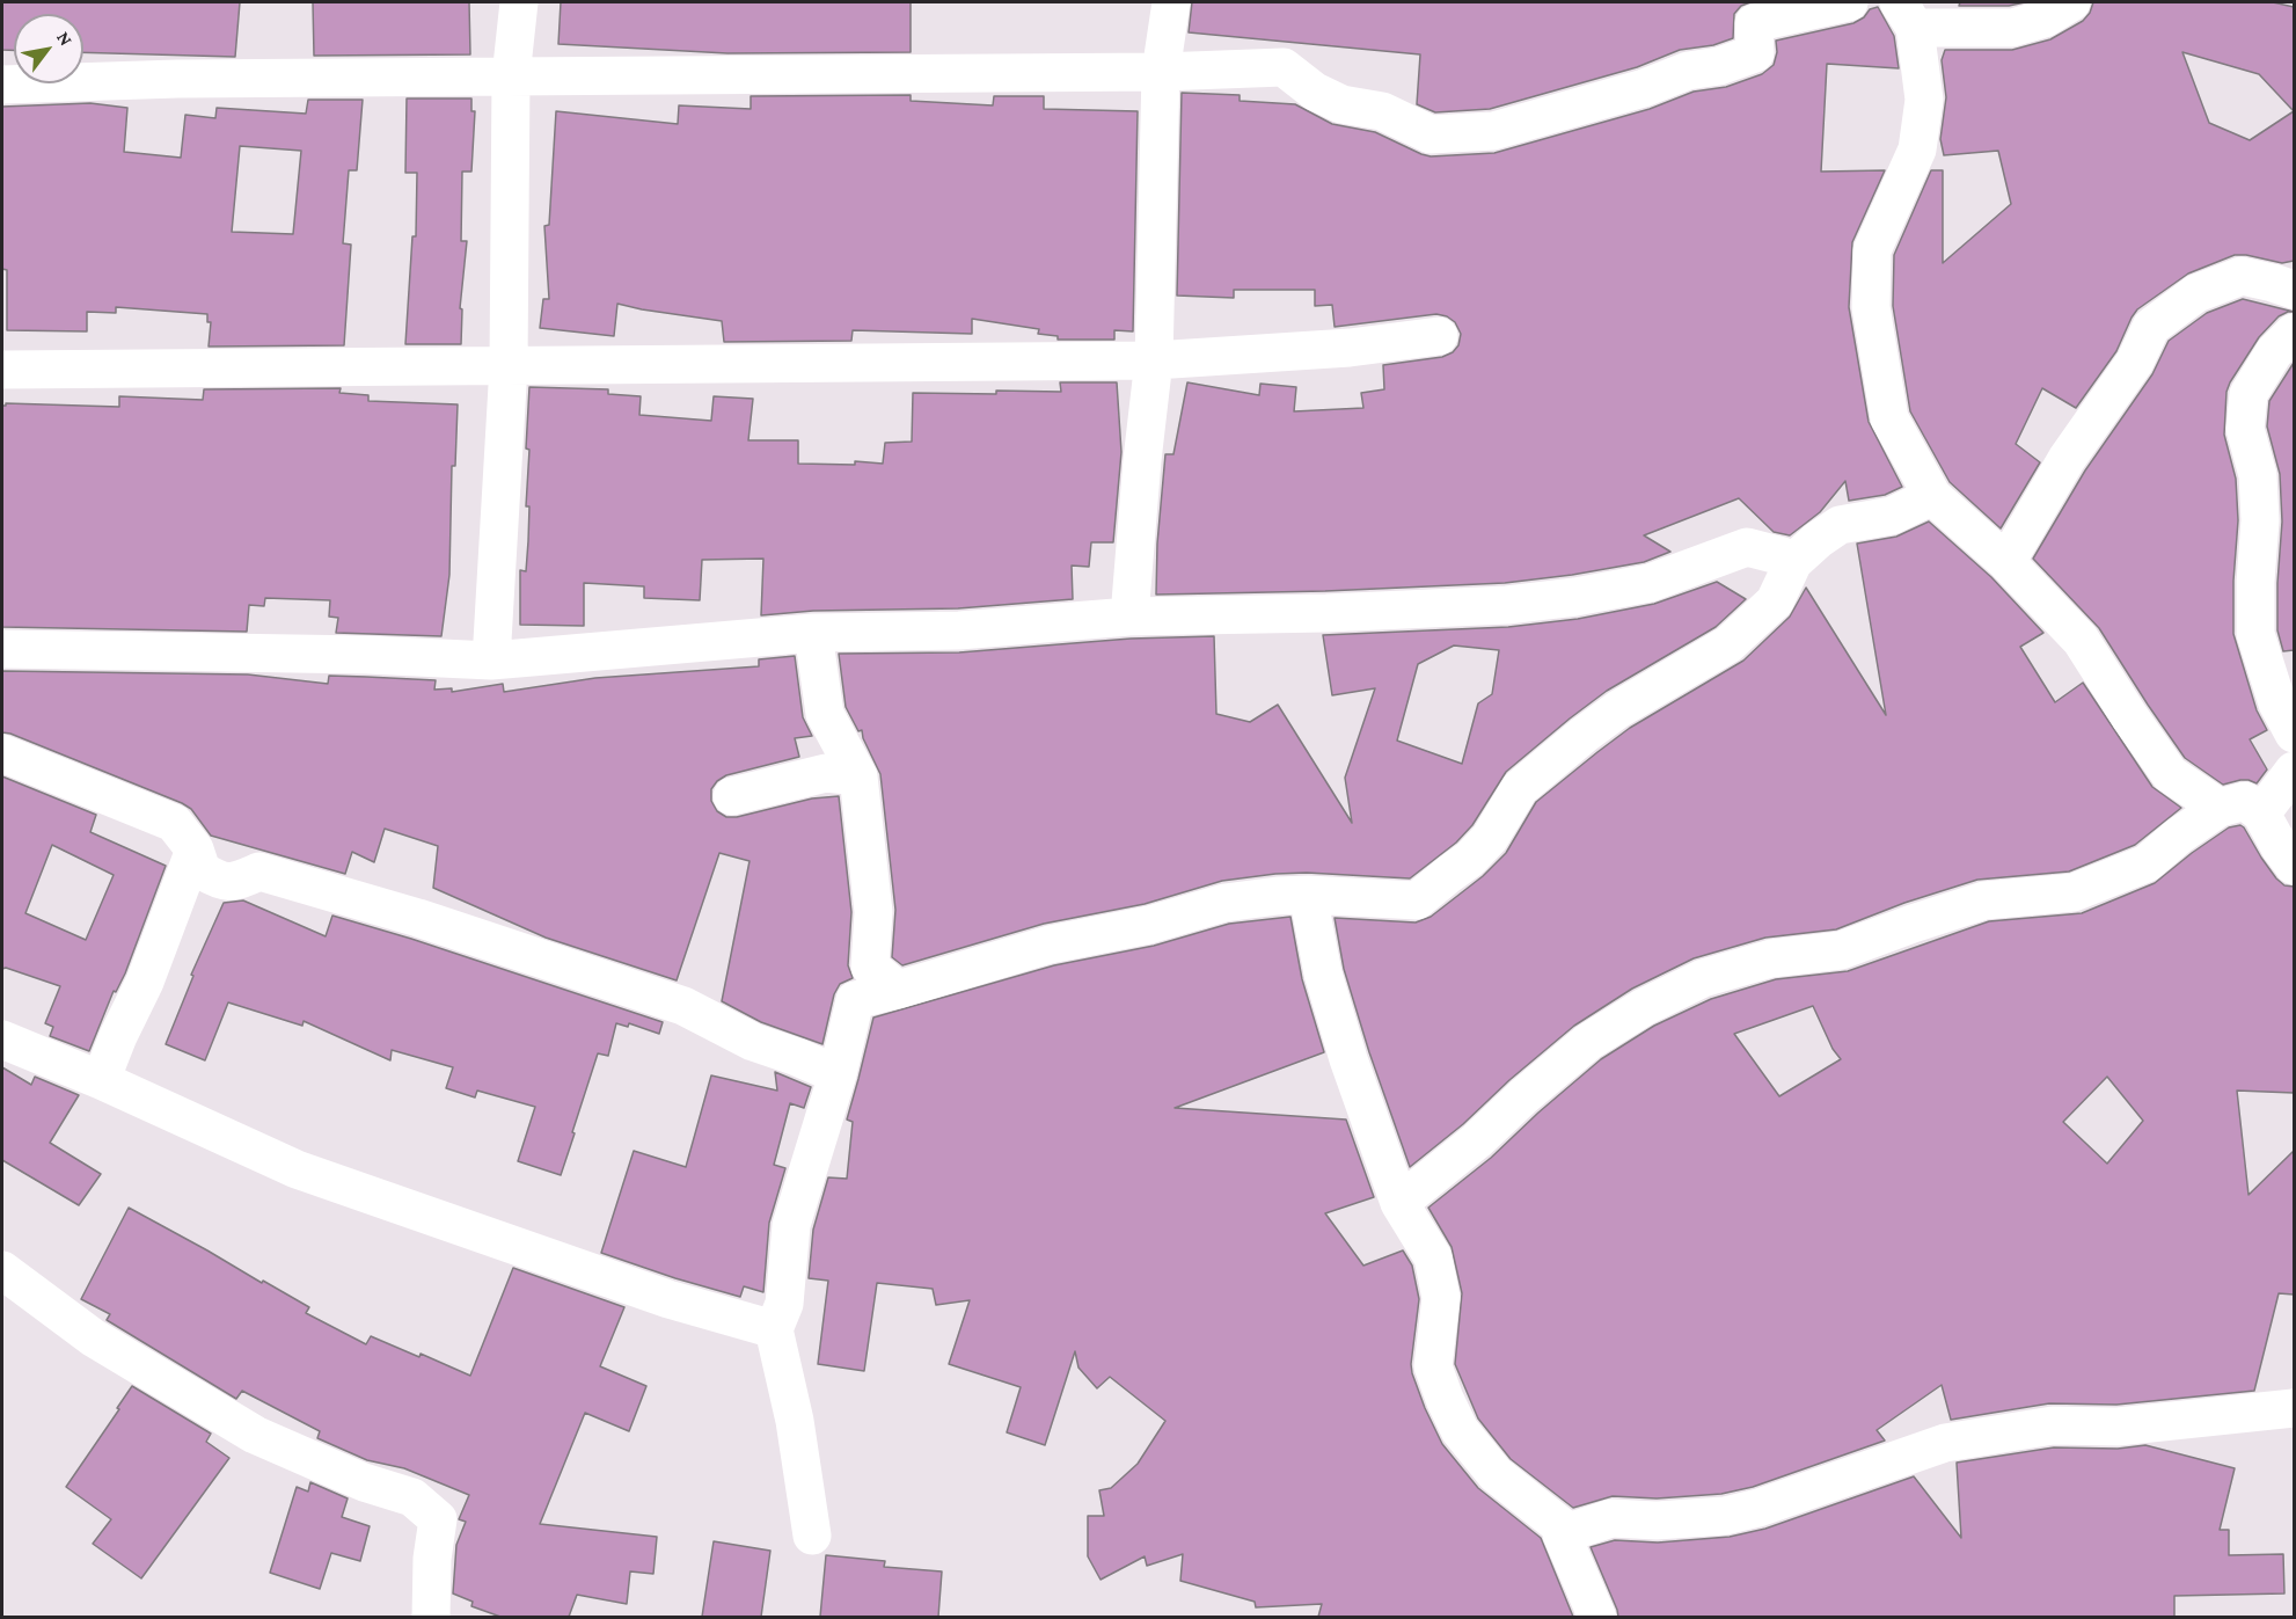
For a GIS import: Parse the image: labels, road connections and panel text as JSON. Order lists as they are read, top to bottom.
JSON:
{
  "north": "top right"
}
